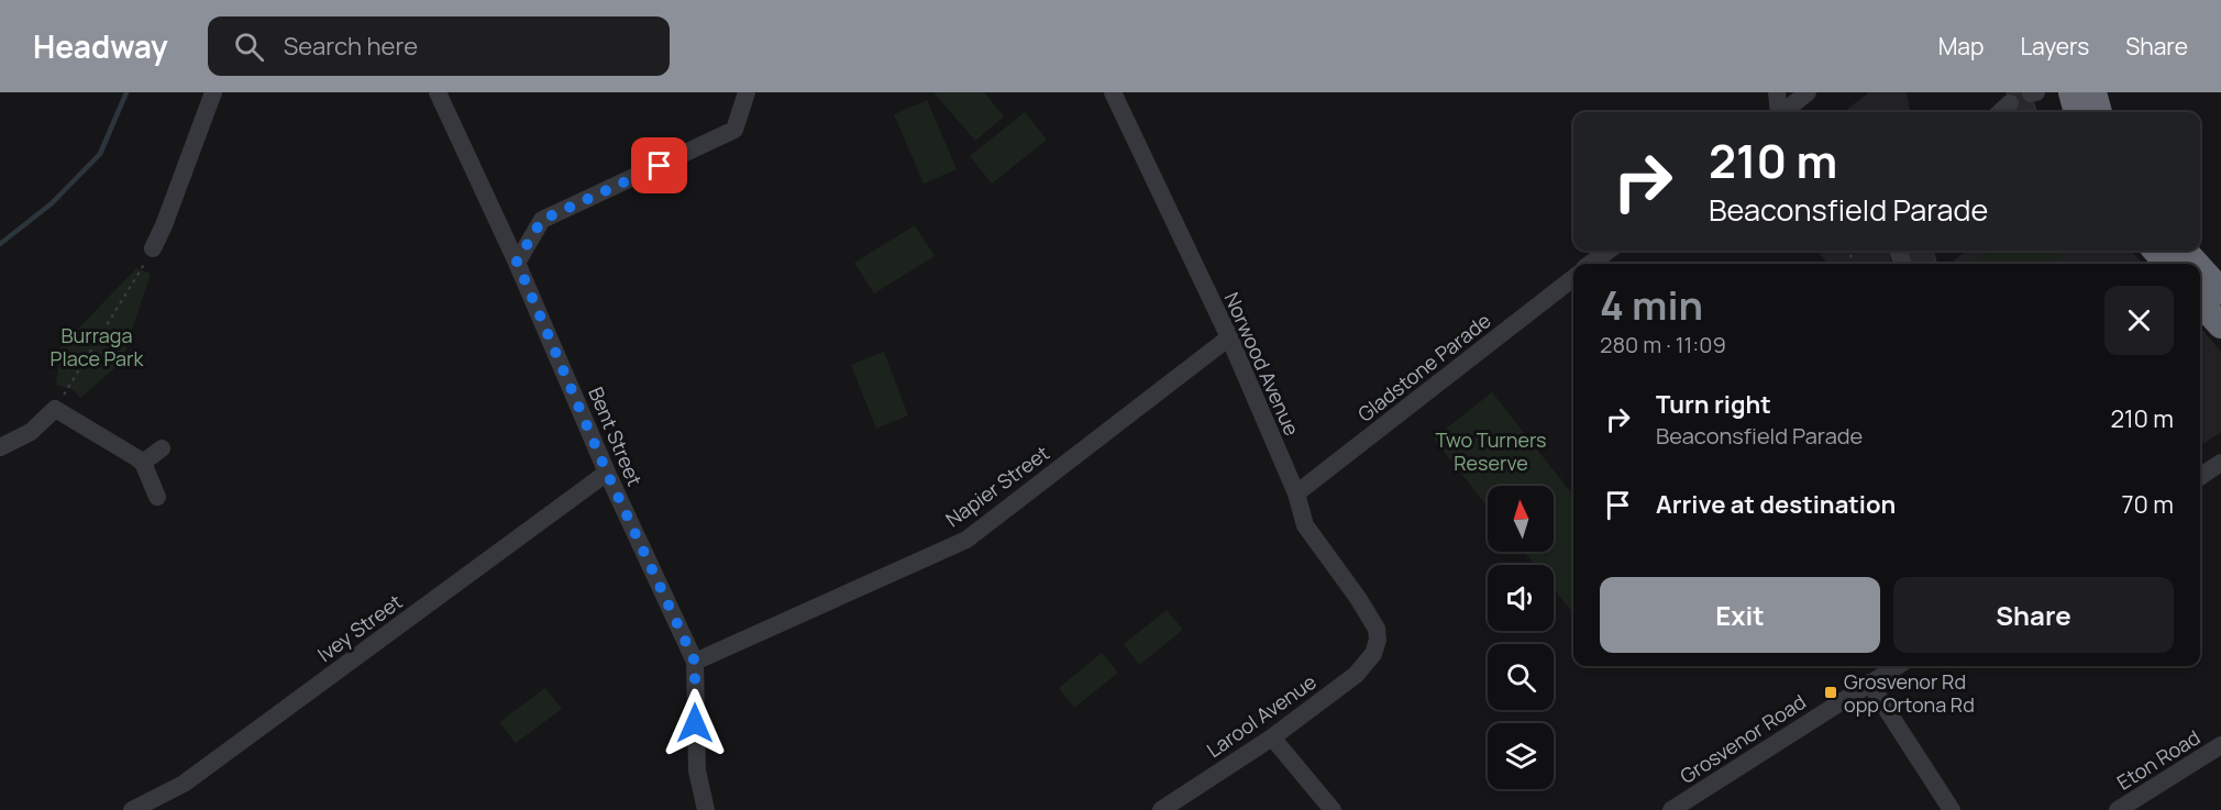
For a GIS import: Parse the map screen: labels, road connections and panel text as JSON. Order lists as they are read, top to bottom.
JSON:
{
  "streets": {
    "street": [
      "Norwood Avenue",
      "Gladstone Parade",
      "Bent Street",
      "Napier Street",
      "Ivey Street",
      "Larool Avenue",
      "Grosvenor Road",
      "Eton Road"
    ]
  },
  "crossings": [
    ["Norwood Avenue", "Gladstone Parade"],
    ["Norwood Avenue", "Napier Street"],
    ["Norwood Avenue", "Larool Avenue"],
    ["Bent Street", "Napier Street"],
    ["Bent Street", "Ivey Street"]
  ],
  "parks": ["Burraga Place Park", "Two Turners Reserve"],
  "places": {
    "transit": ["Grosvenor Rd opp Ortona Rd"]
  },
  "north": "top",
  "page": {
    "header": "Headway",
    "search": "Search here",
    "nav": ["Map", "Layers", "Share"],
    "turn": ["210 m", "Beaconsfield Parade"],
    "heading": ["4 min", "280 m · 11:09"],
    "list": [
      {
        "name": "Turn right",
        "note": "Beaconsfield Parade",
        "value": "210 m"
      },
      {
        "name": "Arrive at destination",
        "value": "70 m"
      }
    ],
    "buttons": ["Exit", "Share"]
  }
}
